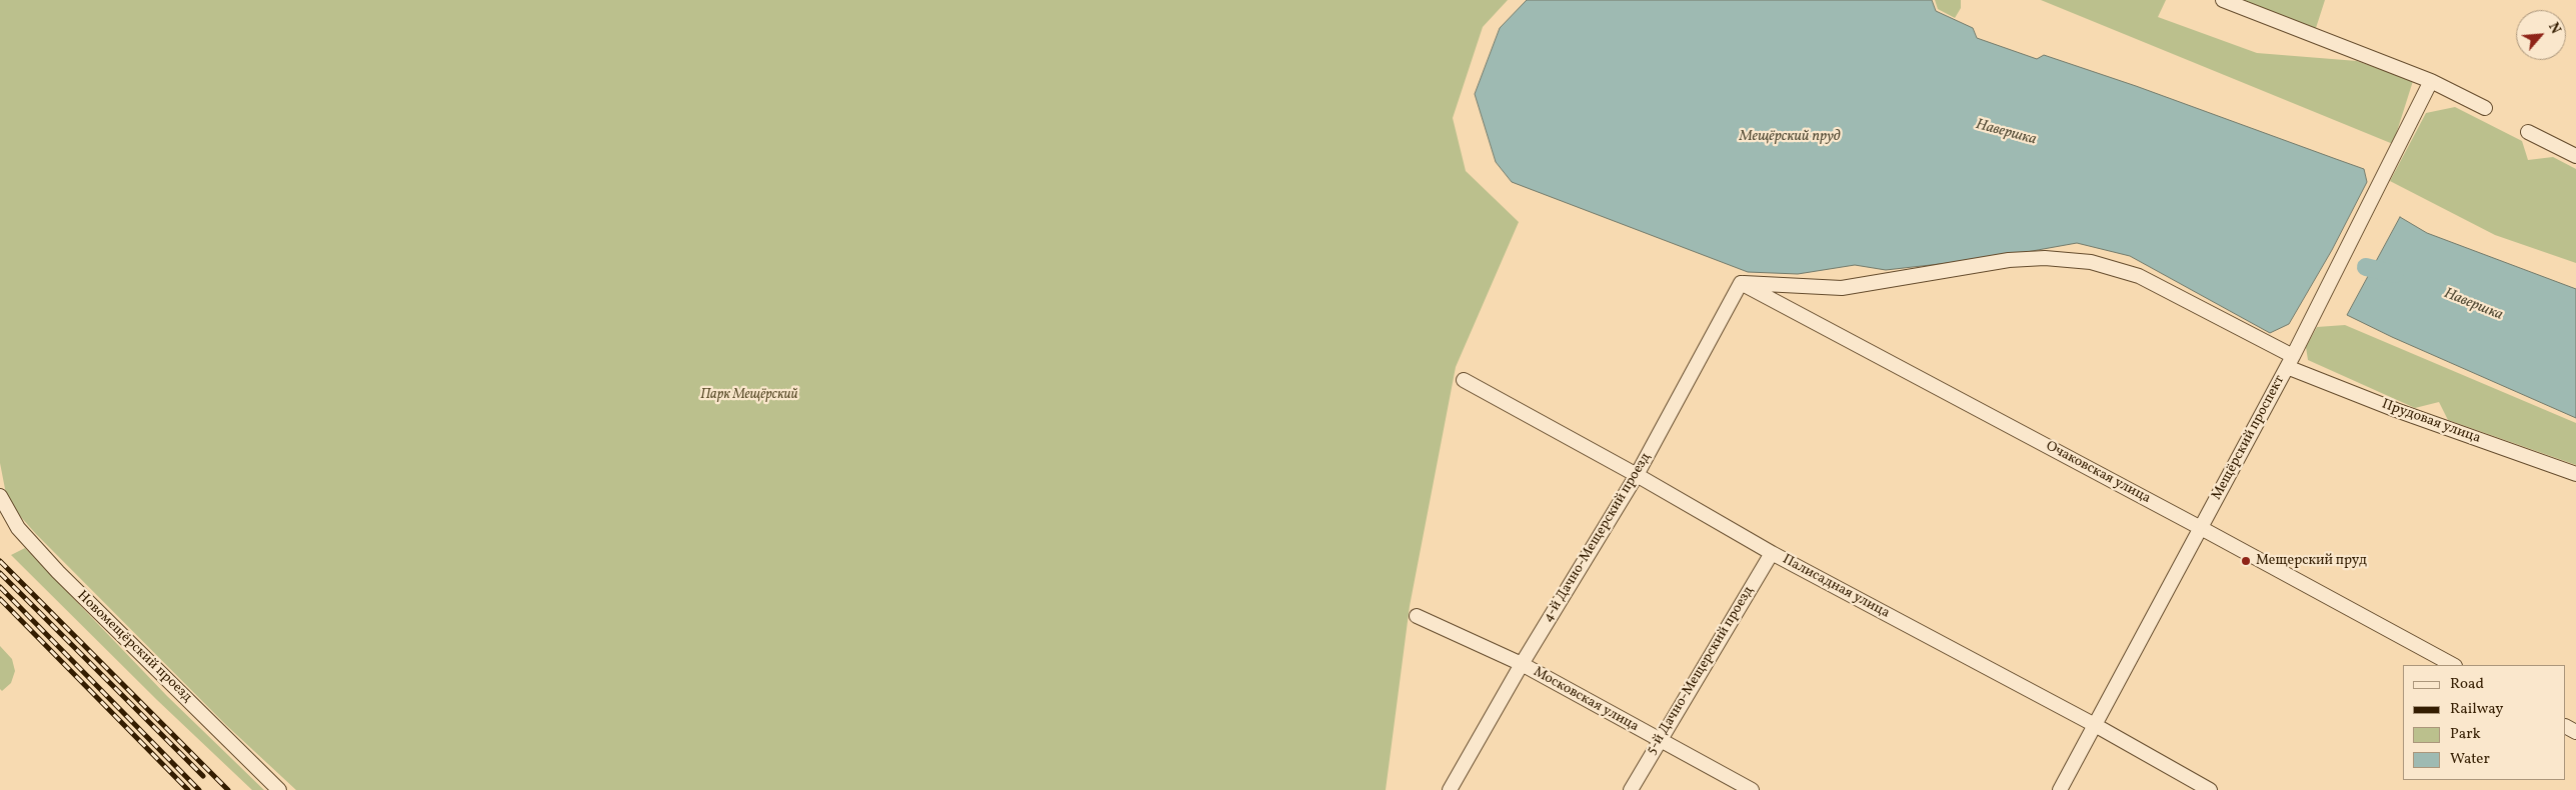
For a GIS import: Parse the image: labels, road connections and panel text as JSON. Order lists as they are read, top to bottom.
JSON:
{
  "streets": {
    "street": [
      "Прудовая улица",
      "Мещёрский проспект",
      "Очаковская улица",
      "4-й Дачно-Мещерский проезд",
      "Палисадная улица",
      "Новомещёрский проезд",
      "5-й Дачно-Мещерский проезд",
      "Московская улица"
    ]
  },
  "crossings": [
    ["Прудовая улица", "Мещёрский проспект"],
    ["Прудовая улица", "Очаковская улица"],
    ["Прудовая улица", "4-й Дачно-Мещерский проезд"],
    ["Мещёрский проспект", "Очаковская улица"],
    ["Мещёрский проспект", "Палисадная улица"],
    ["Очаковская улица", "4-й Дачно-Мещерский проезд"],
    ["4-й Дачно-Мещерский проезд", "Палисадная улица"],
    ["4-й Дачно-Мещерский проезд", "Московская улица"],
    ["Палисадная улица", "5-й Дачно-Мещерский проезд"],
    ["5-й Дачно-Мещерский проезд", "Московская улица"]
  ],
  "water": ["Навершка", "Мещёрский пруд"],
  "parks": ["Парк Мещёрский"],
  "places": ["Мещерский пруд"],
  "legend": [
    "Road",
    "Railway",
    "Park",
    "Water"
  ],
  "north": "top right"
}
